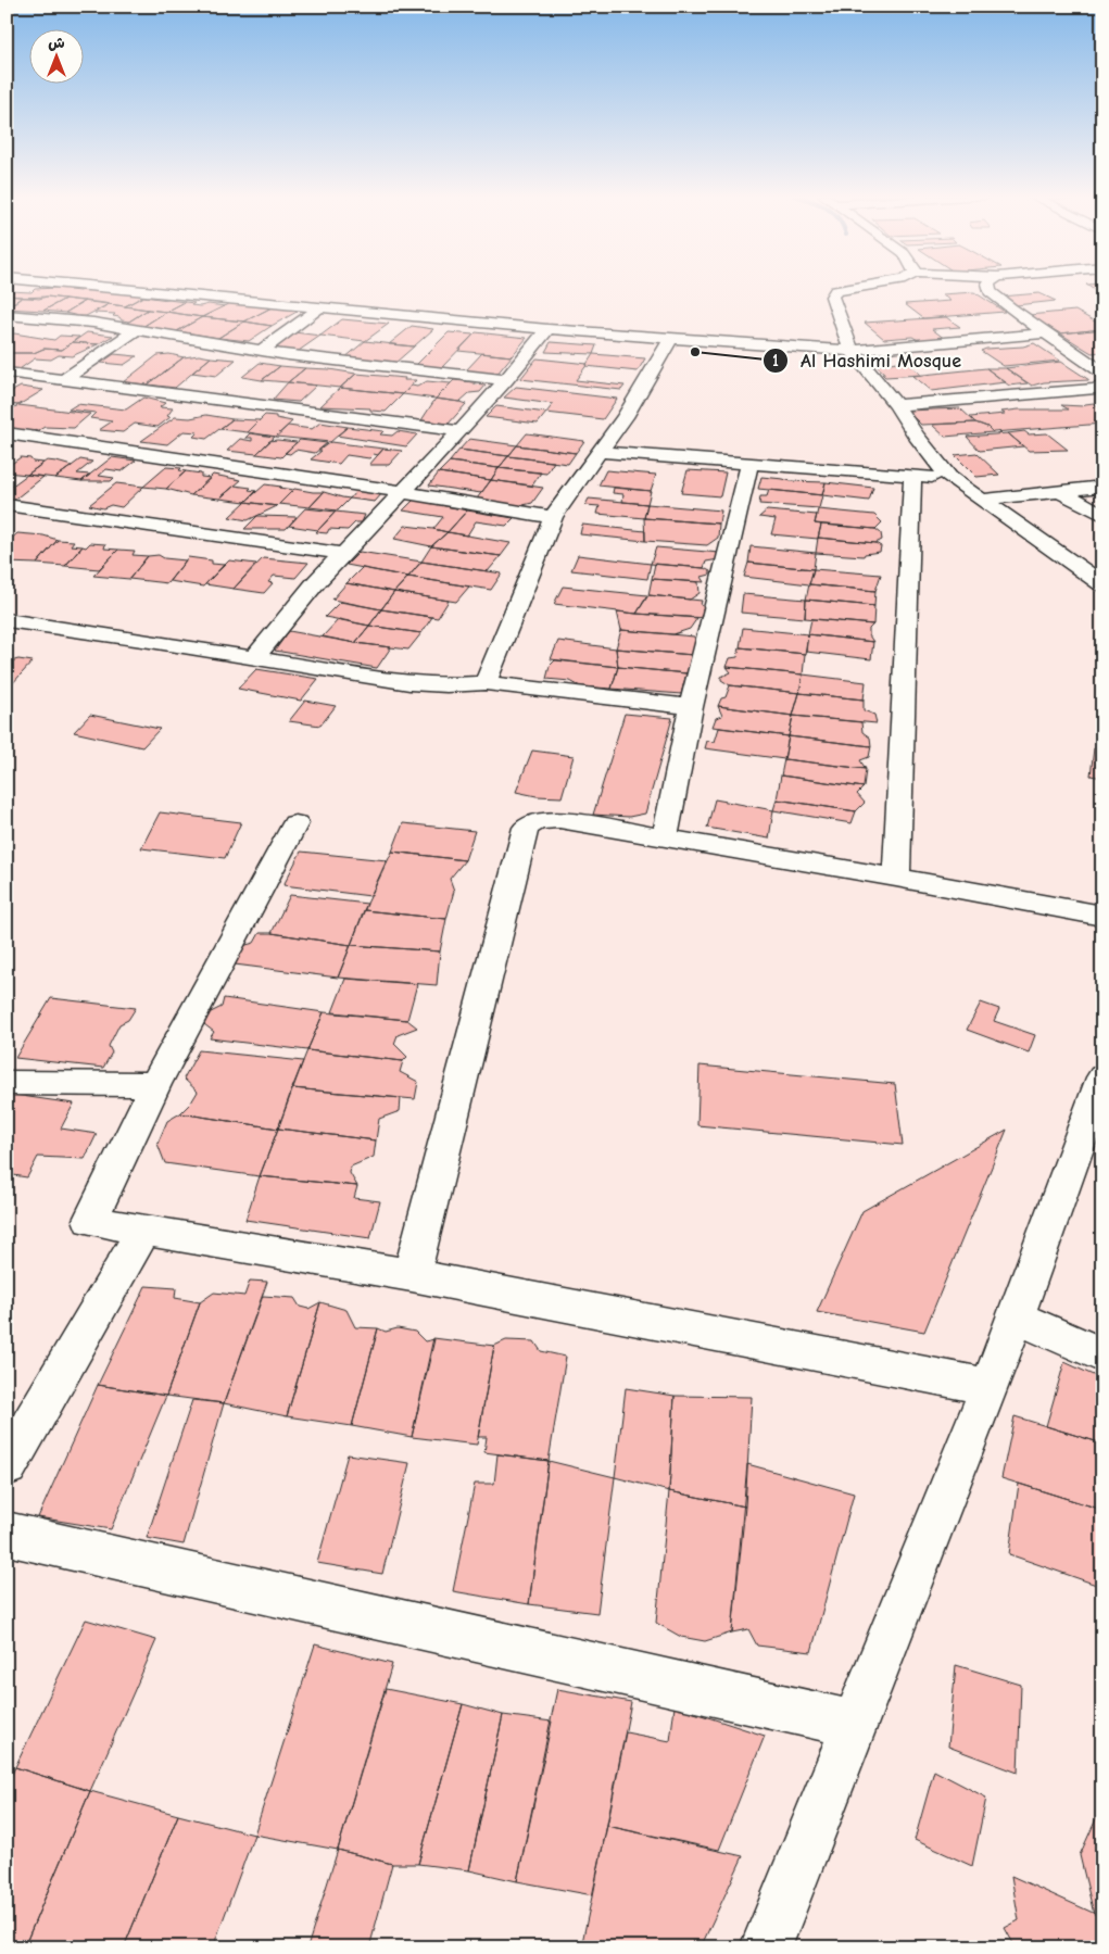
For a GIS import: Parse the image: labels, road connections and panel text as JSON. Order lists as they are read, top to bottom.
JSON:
{
  "places": ["Al Hashimi Mosque"],
  "north": "top"
}
